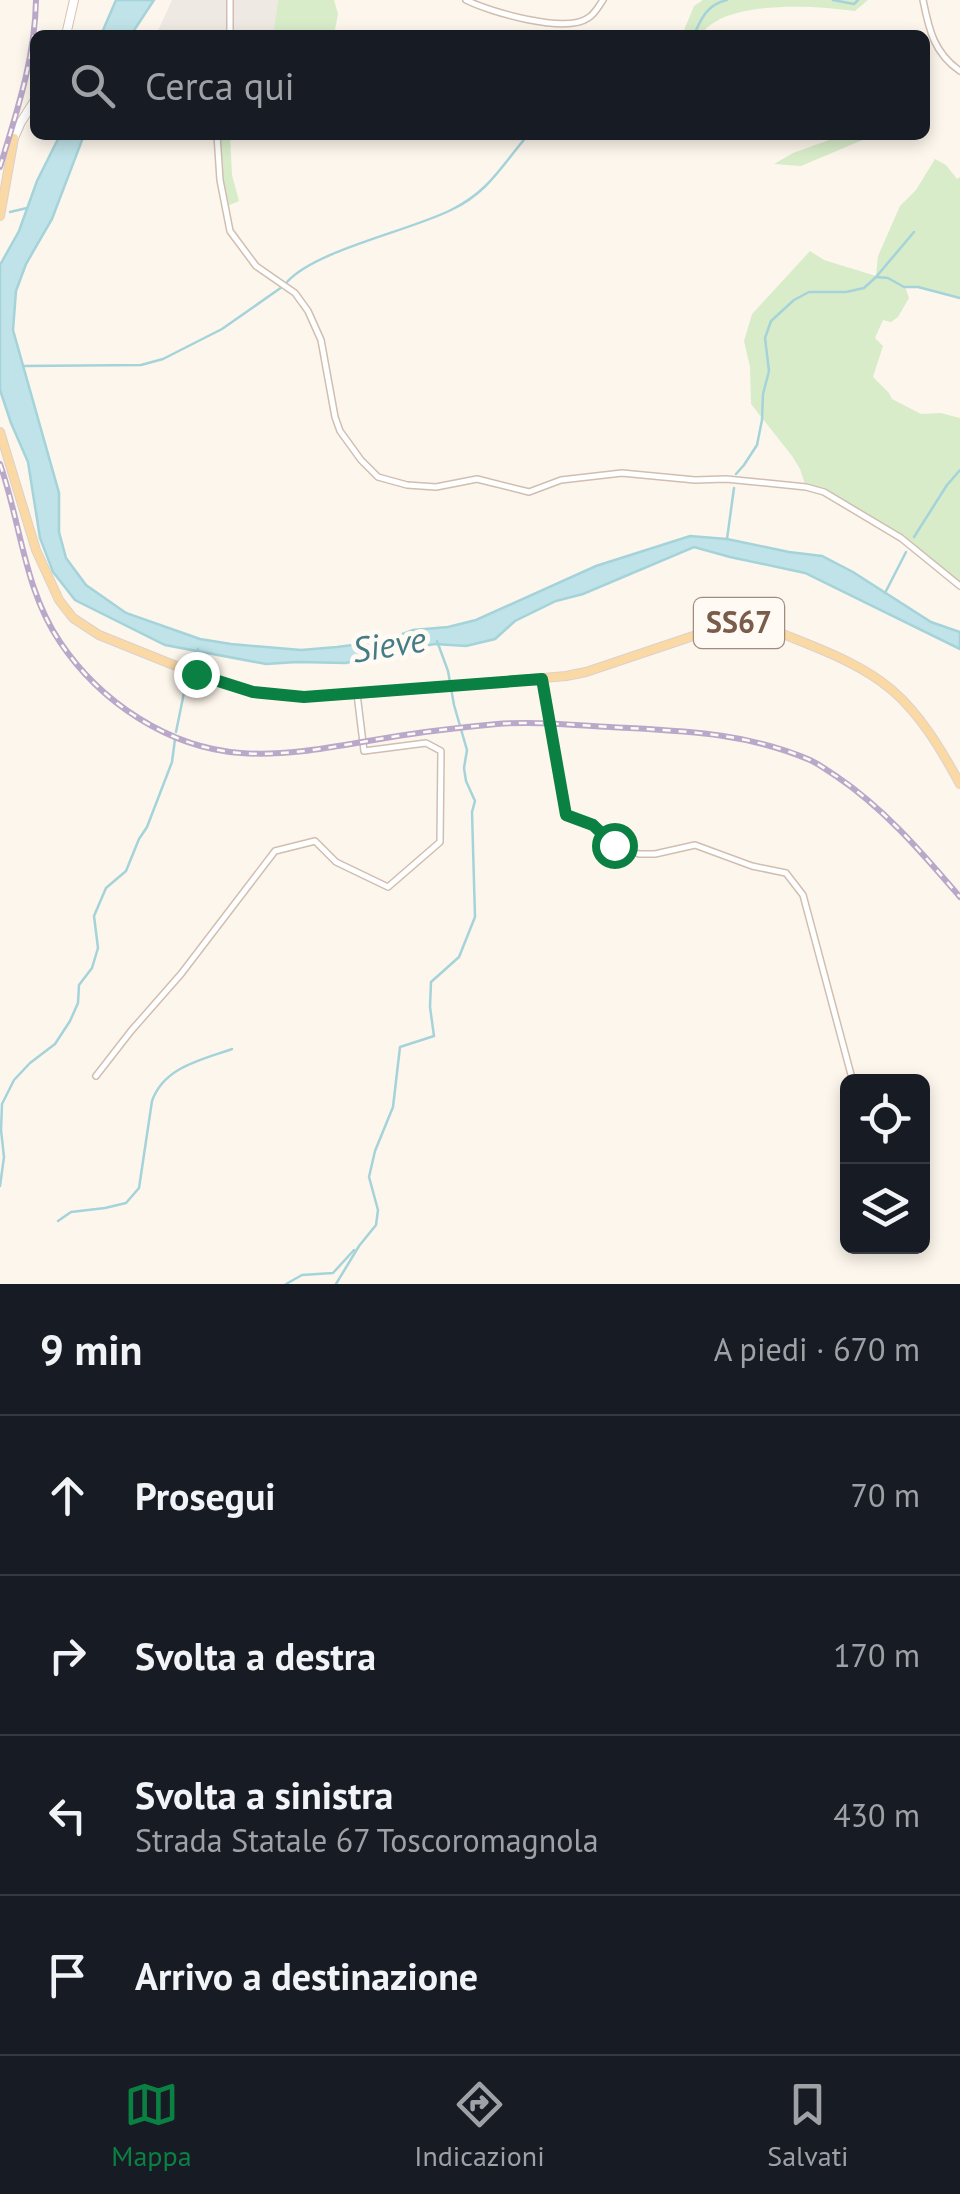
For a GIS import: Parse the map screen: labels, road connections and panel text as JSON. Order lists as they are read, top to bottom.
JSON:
{
  "streets": {
    "main road": ["SS67"]
  },
  "water": ["Sieve"],
  "page": {
    "search": "Cerca qui",
    "heading": ["9 min", "A piedi · 670 m"],
    "list": [
      ["Prosegui", "70 m"],
      ["Svolta a destra", "170 m"],
      ["Svolta a sinistra", "Strada Statale 67 Toscoromagnola", "430 m"],
      "Arrivo a destinazione"
    ],
    "nav": ["Mappa", "Indicazioni", "Salvati"]
  }
}
